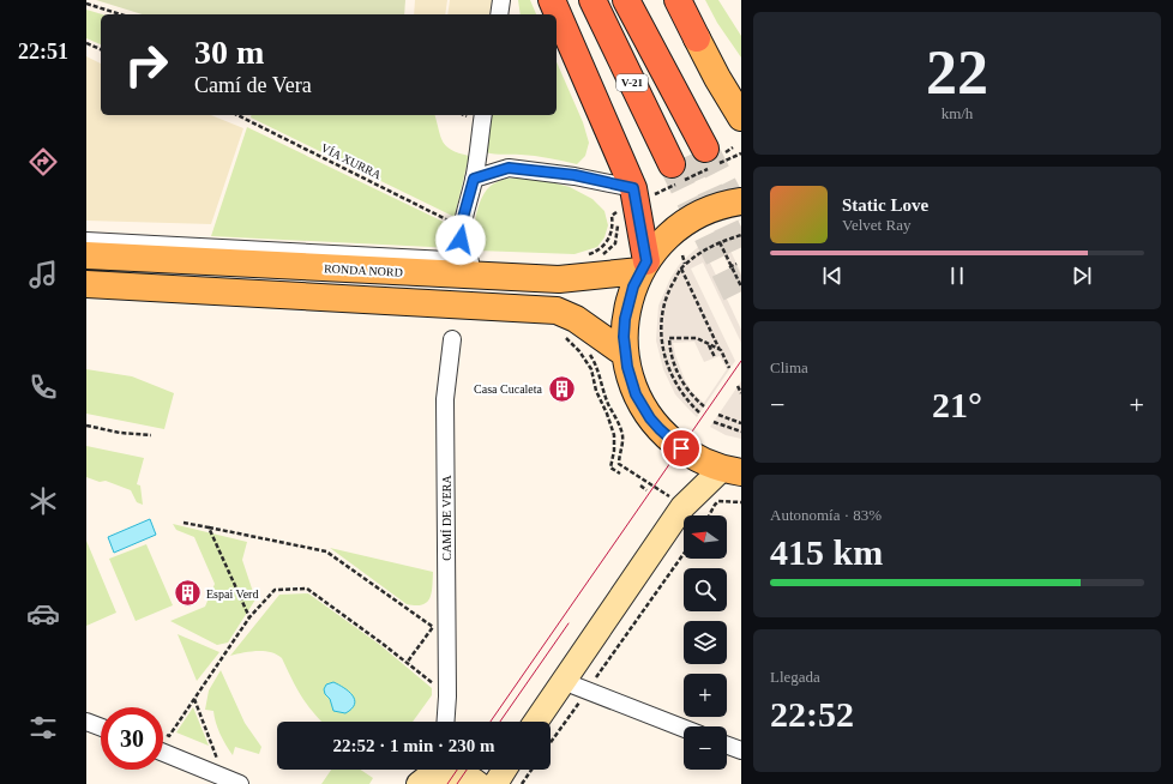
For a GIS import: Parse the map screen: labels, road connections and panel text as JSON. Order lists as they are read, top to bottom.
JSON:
{
  "streets": {
    "highway": ["V-21"],
    "main road": ["RONDA NORD"],
    "street": ["CAMÍ DE VERA"],
    "path": ["VÍA XURRA"]
  },
  "places": {
    "building": ["Casa Cucaleta", "Espai Verd"]
  },
  "north": "left",
  "page": {
    "tabs": "22:51",
    "tile": [
      ["22", "km/h"],
      "Clima",
      ["Autonomía · 83%", "415 km"],
      ["Llegada", "22:52"]
    ],
    "turn": ["30 m", "Camí de Vera"],
    "song": ["Static Love", "Velvet Ray"],
    "heat": ["−", "21°", "+"],
    "map_buttons": ["+", "−"],
    "limit": "30",
    "trip": "22:52 · 1 min · 230 m"
  }
}
